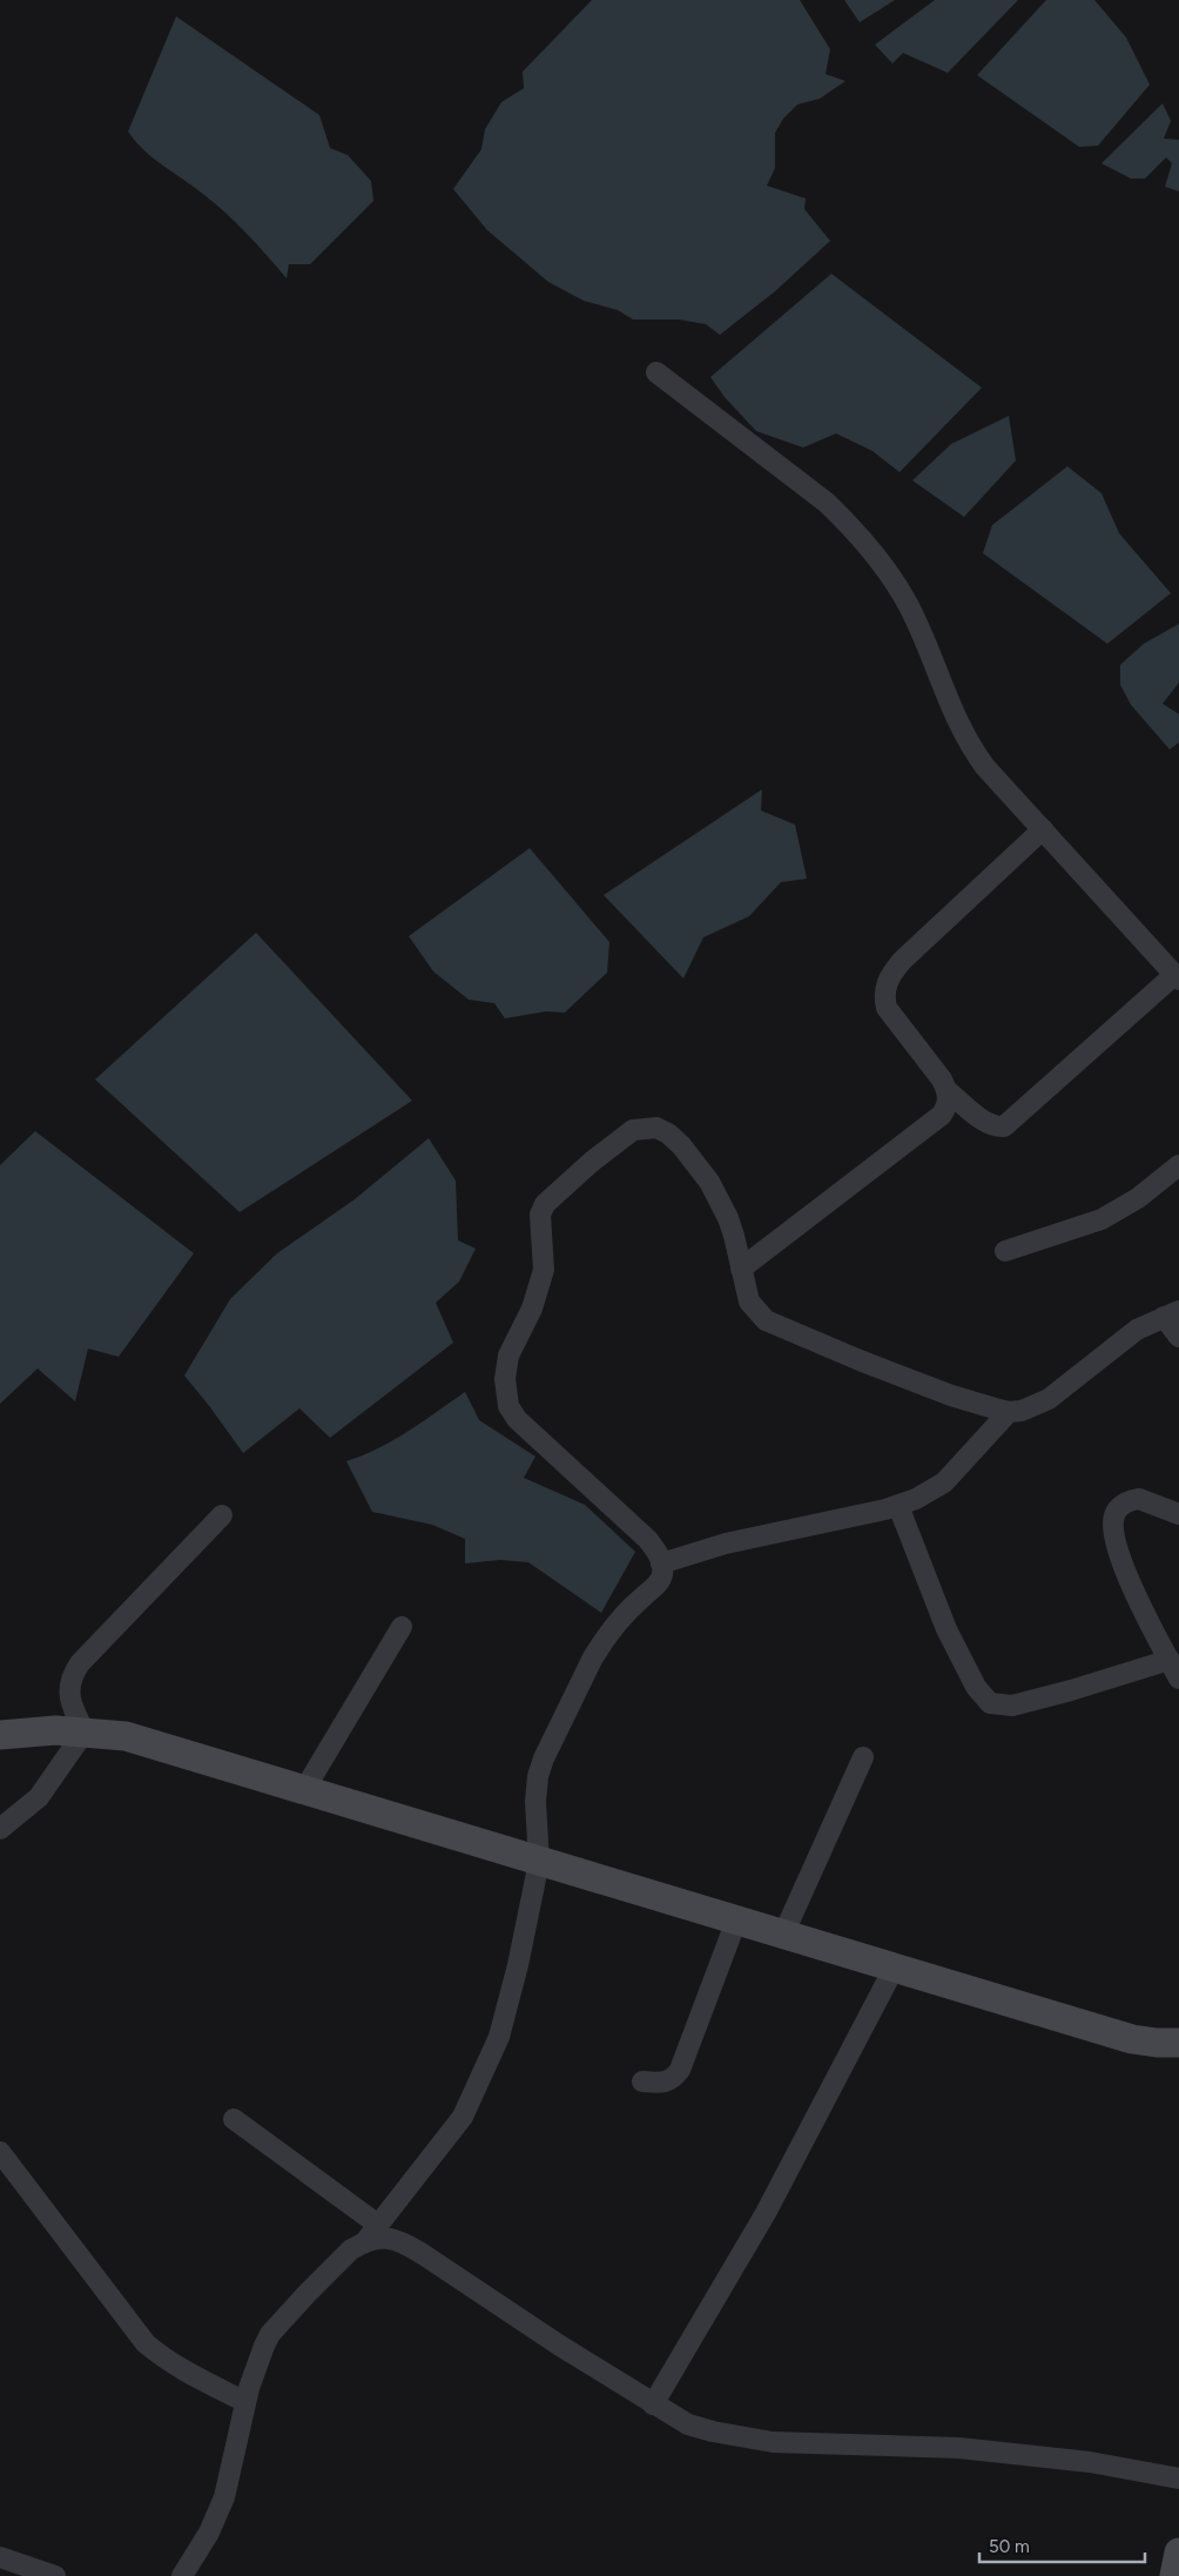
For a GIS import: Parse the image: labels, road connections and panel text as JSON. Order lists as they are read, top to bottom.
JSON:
{
  "scale_bar": "50 m"
}
